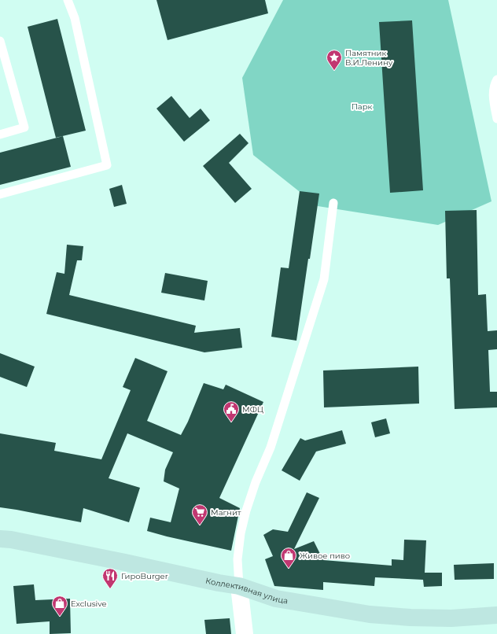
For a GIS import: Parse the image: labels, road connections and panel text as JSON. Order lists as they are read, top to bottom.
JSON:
{
  "streets": {
    "street": ["Коллективная улица"]
  },
  "parks": ["Парк"],
  "places": {
    "place": ["Памятник В.И.Ленину"],
    "public building": ["МФЦ"],
    "supermarket": ["Магнит"],
    "shop": ["Живое пиво", "Exclusive"],
    "restaurant": ["ГироBurger"]
  }
}
